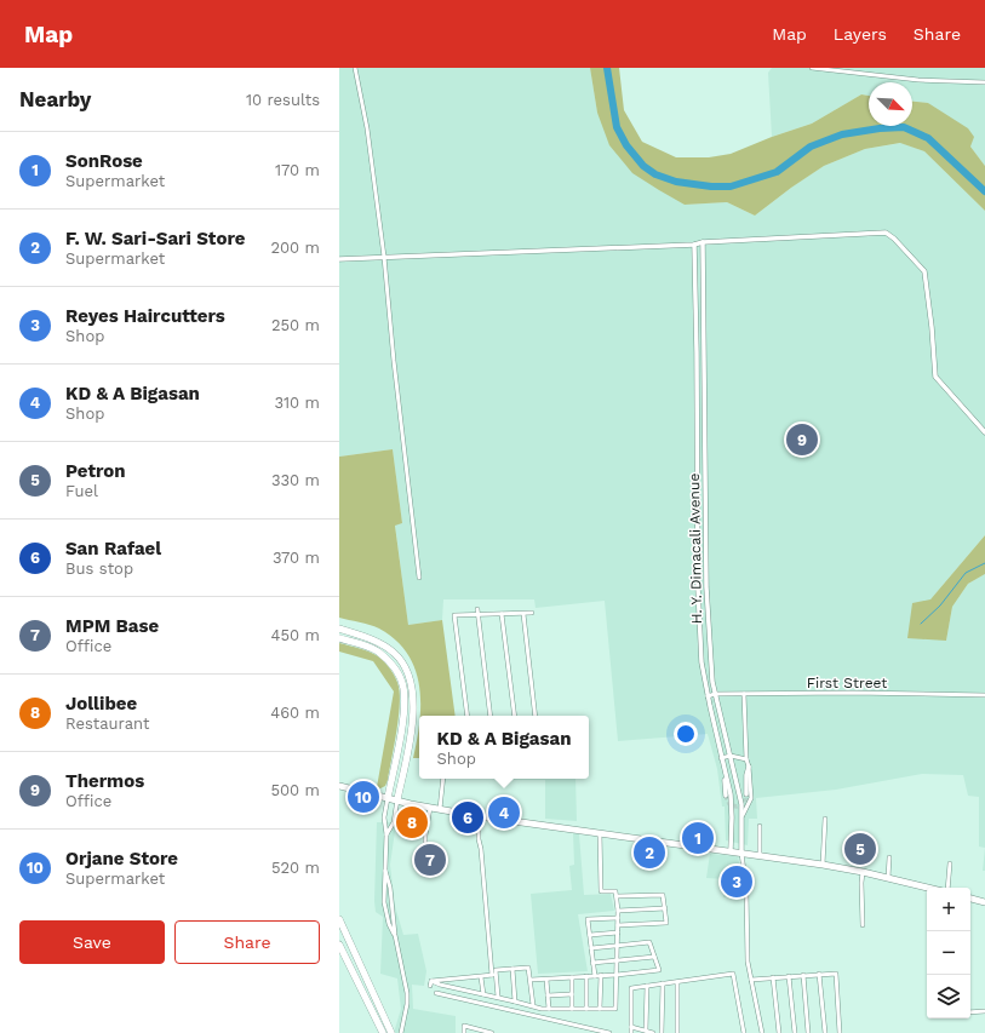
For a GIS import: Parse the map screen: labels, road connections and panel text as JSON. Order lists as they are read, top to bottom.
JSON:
{
  "streets": {
    "street": ["H. Y. Dimacali Avenue", "First Street"]
  },
  "crossings": [
    ["H. Y. Dimacali Avenue", "First Street"]
  ],
  "north": "bottom right",
  "page": {
    "header": "Map",
    "nav": ["Map", "Layers", "Share"],
    "heading": ["Nearby", "10 results"],
    "list": [
      {
        "mark": "1",
        "name": "SonRose",
        "note": "Supermarket",
        "value": "170 m"
      },
      {
        "mark": "2",
        "name": "F. W. Sari-Sari Store",
        "note": "Supermarket",
        "value": "200 m"
      },
      {
        "mark": "3",
        "name": "Reyes Haircutters",
        "note": "Shop",
        "value": "250 m"
      },
      {
        "mark": "4",
        "name": "KD & A Bigasan",
        "note": "Shop",
        "value": "310 m"
      },
      {
        "mark": "5",
        "name": "Petron",
        "note": "Fuel",
        "value": "330 m"
      },
      {
        "mark": "6",
        "name": "San Rafael",
        "note": "Bus stop",
        "value": "370 m"
      },
      {
        "mark": "7",
        "name": "MPM Base",
        "note": "Office",
        "value": "450 m"
      },
      {
        "mark": "8",
        "name": "Jollibee",
        "note": "Restaurant",
        "value": "460 m"
      },
      {
        "mark": "9",
        "name": "Thermos",
        "note": "Office",
        "value": "500 m"
      },
      {
        "mark": "10",
        "name": "Orjane Store",
        "note": "Supermarket",
        "value": "520 m"
      }
    ],
    "pins": [
      "9",
      "10",
      "4",
      "6",
      "8",
      "1",
      "5",
      "2",
      "7",
      "3"
    ],
    "popup": ["KD & A Bigasan", "Shop"],
    "map_buttons": ["+", "−"],
    "buttons": ["Save", "Share"]
  }
}
